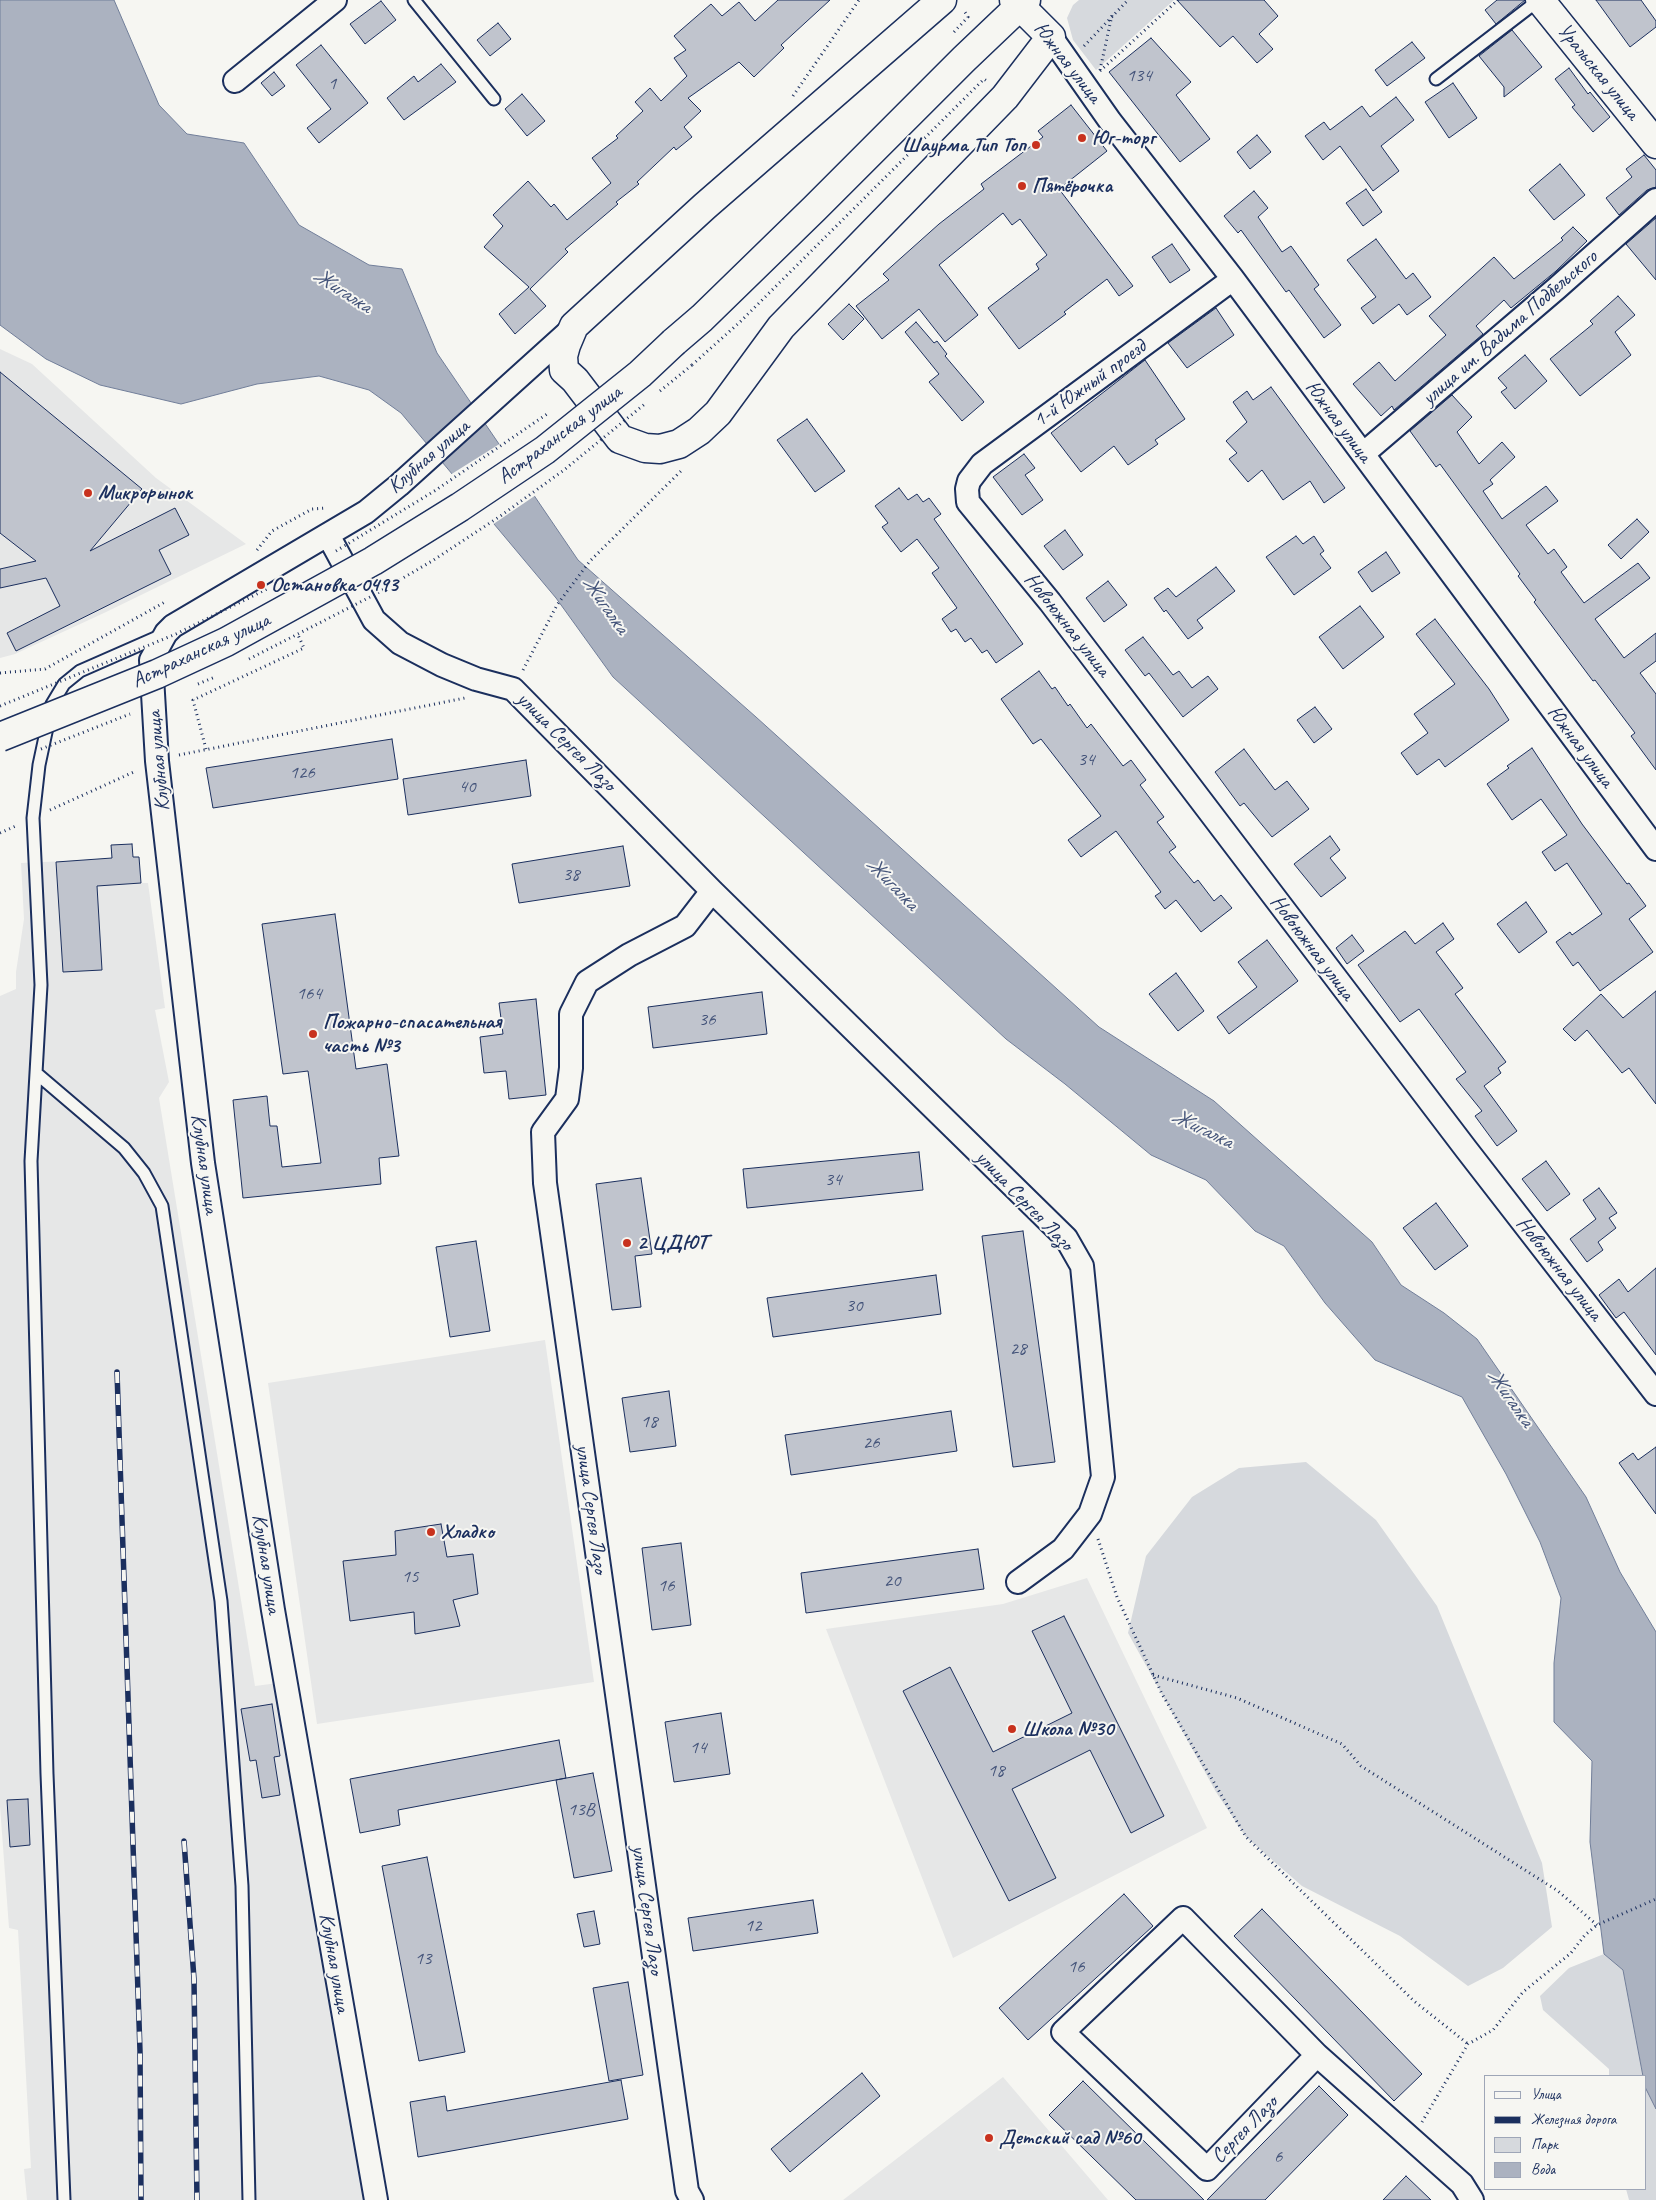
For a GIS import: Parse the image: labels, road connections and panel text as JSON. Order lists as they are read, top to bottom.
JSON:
{
  "streets": {
    "street": [
      "Южная улица",
      "Уральская улица",
      "улица им. Вадима Подбельского",
      "1-й Южный проезд",
      "Астраханская улица",
      "Клубная улица",
      "Новоюжная улица",
      "улица Сергея Лазо",
      "Сергея Лазо"
    ]
  },
  "crossings": [
    ["Южная улица", "улица им. Вадима Подбельского"],
    ["Южная улица", "1-й Южный проезд"],
    ["Южная улица", "Астраханская улица"],
    ["1-й Южный проезд", "Новоюжная улица"],
    ["Клубная улица", "улица Сергея Лазо"]
  ],
  "water": ["Жигалка"],
  "places": [
    "Юг-торг",
    "Шаурма Тип Топ",
    "Пятёрочка",
    "Микрорынок",
    "Остановка 0493",
    "Пожарно-спасательная часть №3",
    "2 ЦДЮТ",
    "Хладко",
    "Школа №30",
    "Детский сад №60"
  ],
  "house_numbers": [
    "134",
    "1",
    "34",
    "126",
    "40",
    "38",
    "164",
    "36",
    "34",
    "30",
    "28",
    "18",
    "26",
    "15",
    "20",
    "16",
    "14",
    "18",
    "13В",
    "12",
    "13",
    "16",
    "6"
  ],
  "legend": [
    "Улица",
    "Железная дорога",
    "Парк",
    "Вода"
  ]
}
